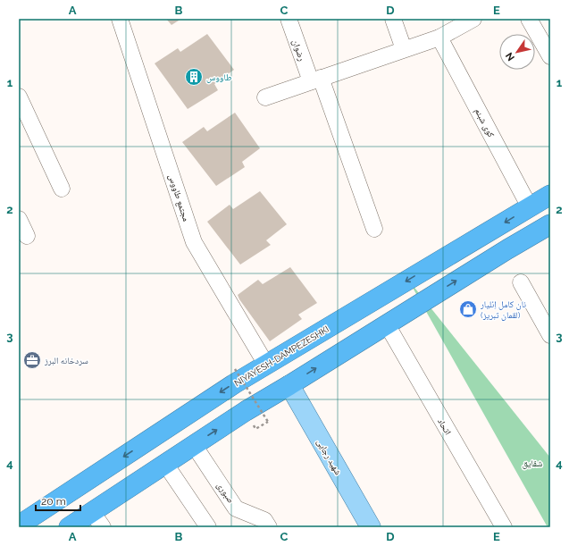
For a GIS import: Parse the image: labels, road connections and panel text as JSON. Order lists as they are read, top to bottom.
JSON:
{
  "streets": {
    "highway": ["NIYAYESH-DAMPEZESHKI"],
    "main road": ["شهید رجایی"],
    "street": [
      "رضوان",
      "کوی شبنم",
      "مجتمع طاووس",
      "اتحاد",
      "صبوری"
    ]
  },
  "crossings": [
    ["کوی شبنم", "NIYAYESH-DAMPEZESHKI"],
    ["مجتمع طاووس", "NIYAYESH-DAMPEZESHKI"]
  ],
  "parks": ["شقایق"],
  "places": {
    "building": ["طاووس"],
    "shop": ["نان کامل اِئلیار (لقمان تبریز)"],
    "office": ["سردخانه البرز"]
  },
  "scale_bar": "20 m",
  "north": "bottom left",
  "grid": {
    "columns": [
      "A",
      "B",
      "C",
      "D",
      "E"
    ],
    "rows": [
      "1",
      "2",
      "3",
      "4"
    ]
  }
}
